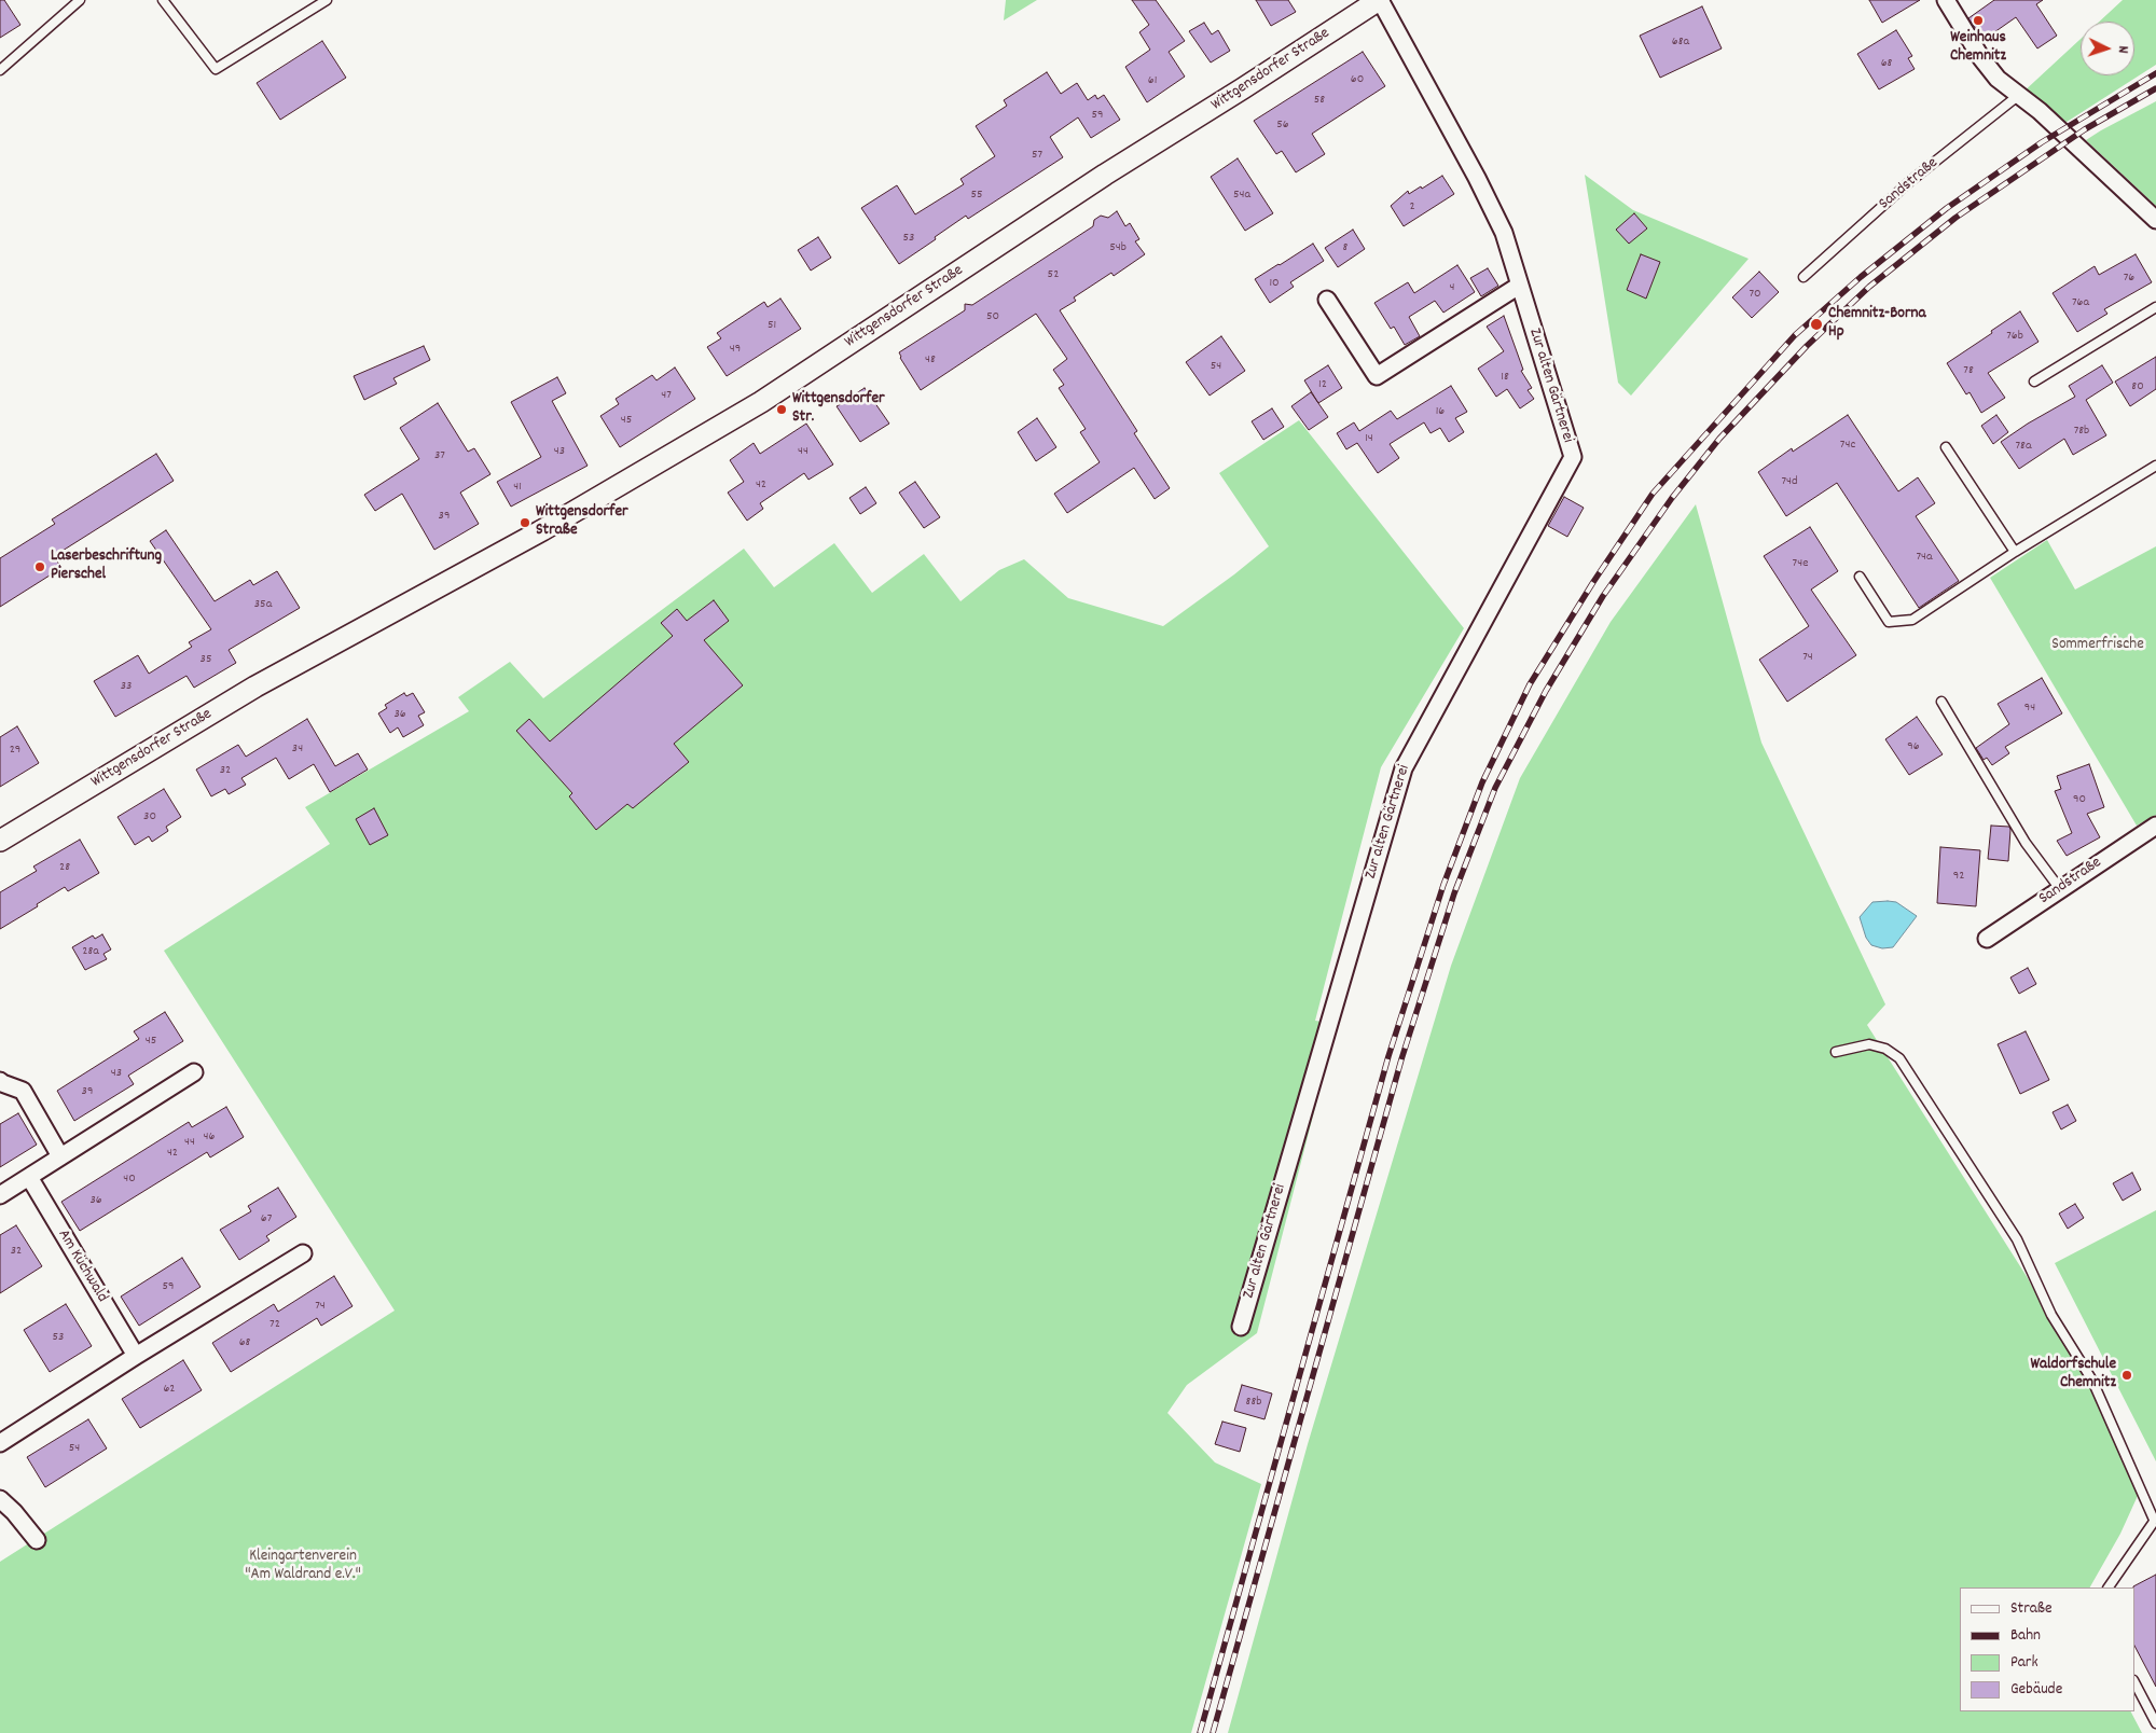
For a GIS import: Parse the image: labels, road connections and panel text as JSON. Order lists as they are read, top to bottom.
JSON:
{
  "streets": {
    "street": [
      "Wittgensdorfer Straße",
      "Sandstraße",
      "Zur alten Gärtnerei",
      "Am Küchwald"
    ]
  },
  "crossings": [
    ["Wittgensdorfer Straße", "Zur alten Gärtnerei"]
  ],
  "parks": ["Sommerfrische", "Kleingartenverein \"Am Waldrand e.V.\""],
  "places": [
    "Weinhaus Chemnitz",
    "Chemnitz-Borna Hp",
    "Wittgensdorfer Str.",
    "Wittgensdorfer Straße",
    "Laserbeschriftung Pierschel",
    "Waldorfschule Chemnitz"
  ],
  "house_numbers": [
    "68a",
    "68",
    "60",
    "61",
    "58",
    "59",
    "56",
    "57",
    "55",
    "54a",
    "2",
    "53",
    "54b",
    "8",
    "52",
    "76",
    "10",
    "4",
    "70",
    "76a",
    "50",
    "51",
    "76b",
    "49",
    "48",
    "54",
    "78",
    "18",
    "12",
    "80",
    "47",
    "16",
    "45",
    "78b",
    "14",
    "74c",
    "78a",
    "43",
    "44",
    "37",
    "74d",
    "42",
    "41",
    "39",
    "74a",
    "74e",
    "35a",
    "74",
    "35",
    "33",
    "94",
    "36",
    "96",
    "34",
    "29",
    "32",
    "90",
    "30",
    "28",
    "92",
    "28a",
    "45",
    "43",
    "39",
    "46",
    "44",
    "42",
    "40",
    "36",
    "67",
    "32",
    "59",
    "74",
    "72",
    "53",
    "68",
    "62",
    "88b",
    "54"
  ],
  "legend": [
    "Straße",
    "Bahn",
    "Park",
    "Gebäude"
  ],
  "north": "right"
}
